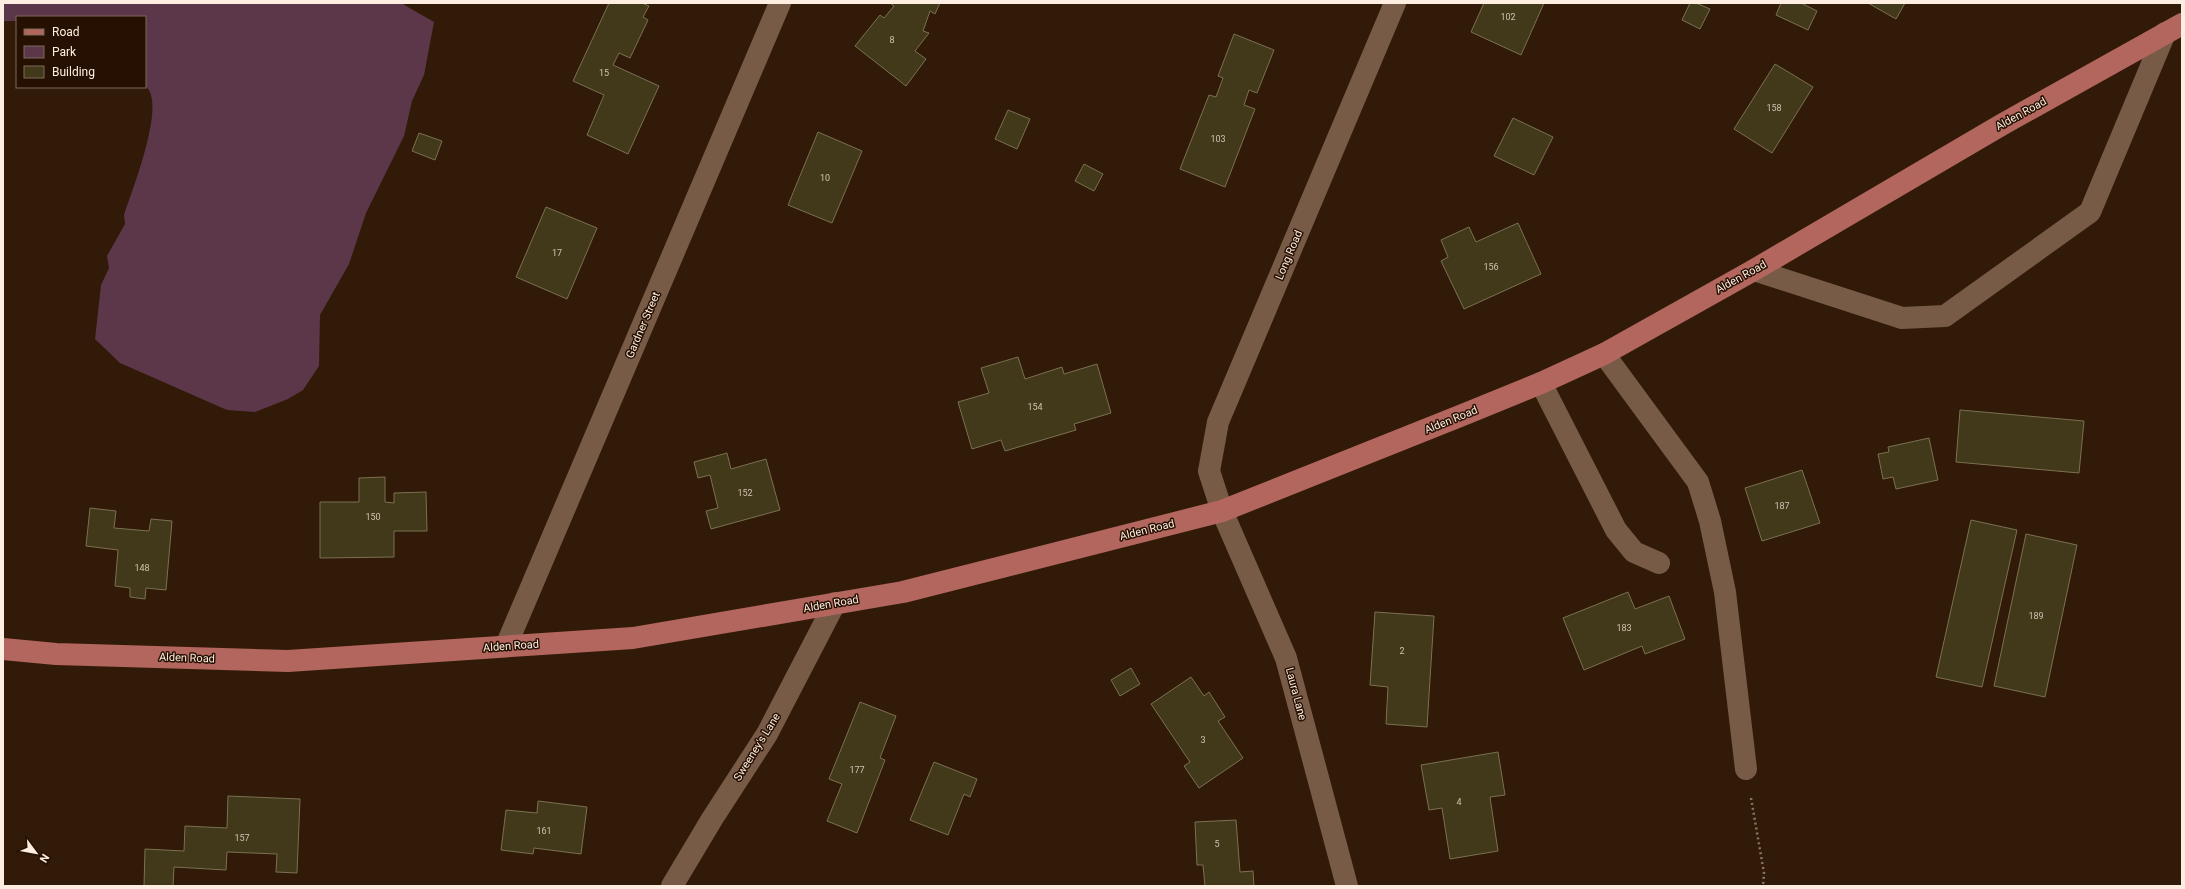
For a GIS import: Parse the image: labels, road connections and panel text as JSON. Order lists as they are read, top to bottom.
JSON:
{
  "streets": {
    "main road": ["Alden Road"],
    "street": [
      "Long Road",
      "Gardner Street",
      "Laura Lane",
      "Sweeney's Lane"
    ]
  },
  "crossings": [
    ["Alden Road", "Long Road"],
    ["Alden Road", "Gardner Street"],
    ["Alden Road", "Laura Lane"],
    ["Alden Road", "Sweeney's Lane"],
    ["Long Road", "Laura Lane"]
  ],
  "house_numbers": [
    "102",
    "8",
    "15",
    "158",
    "103",
    "10",
    "17",
    "156",
    "154",
    "152",
    "187",
    "150",
    "148",
    "189",
    "183",
    "2",
    "3",
    "177",
    "4",
    "161",
    "157",
    "5"
  ],
  "legend": ["Road", "Park", "Building"],
  "north": "bottom right"
}
